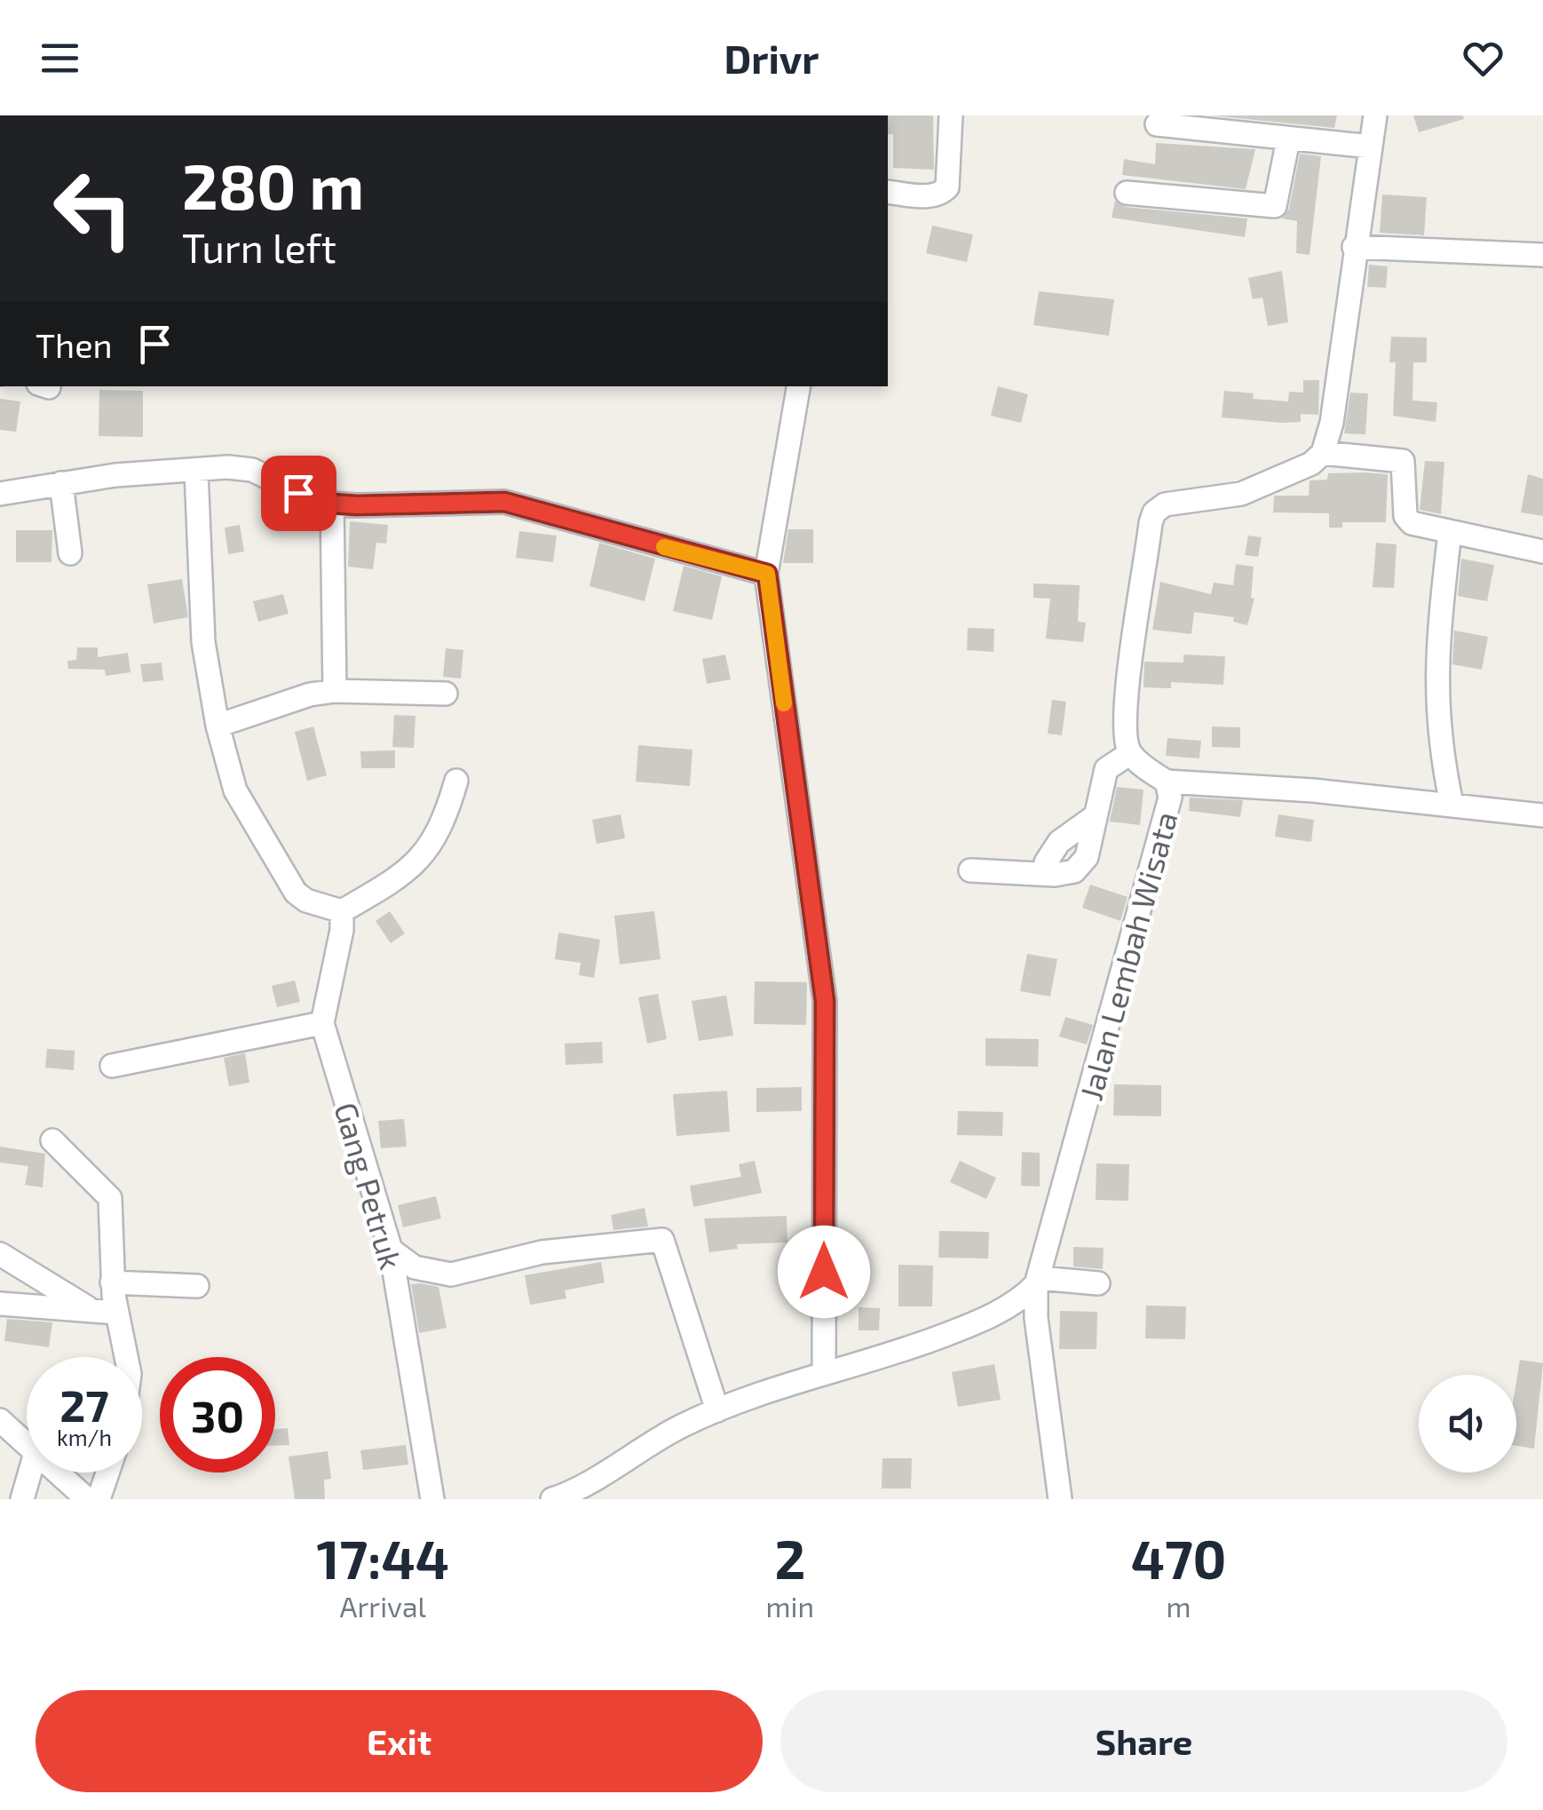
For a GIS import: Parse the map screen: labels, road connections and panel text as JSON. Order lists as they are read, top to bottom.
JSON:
{
  "streets": {
    "street": ["Jalan Lembah Wisata", "Gang Petruk"]
  },
  "page": {
    "header": "Drivr",
    "turn": ["280 m", "Turn left"],
    "then": "Then",
    "speed": "27 km/h",
    "limit": "30",
    "eta": [
      "17:44",
      "Arrival",
      "2",
      "min",
      "470",
      "m"
    ],
    "buttons": ["Exit", "Share"]
  }
}
